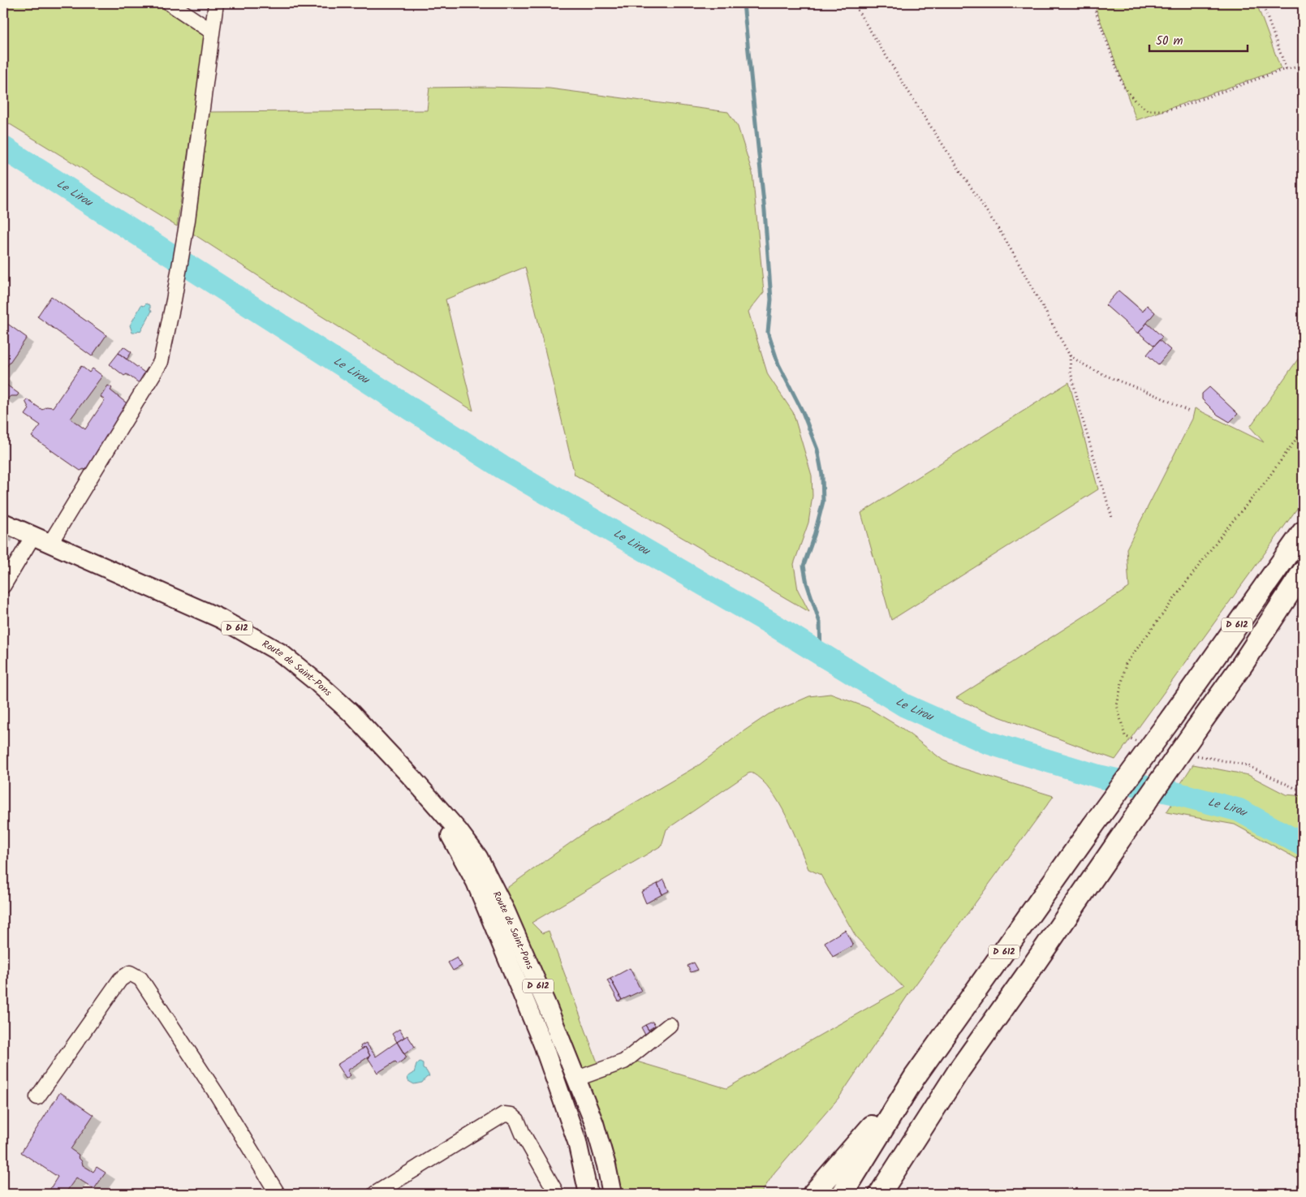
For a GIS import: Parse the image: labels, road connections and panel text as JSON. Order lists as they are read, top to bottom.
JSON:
{
  "streets": {
    "highway": ["D 612"],
    "main road": ["Route de Saint-Pons"]
  },
  "water": ["Le Lirou"],
  "scale_bar": "50 m"
}
